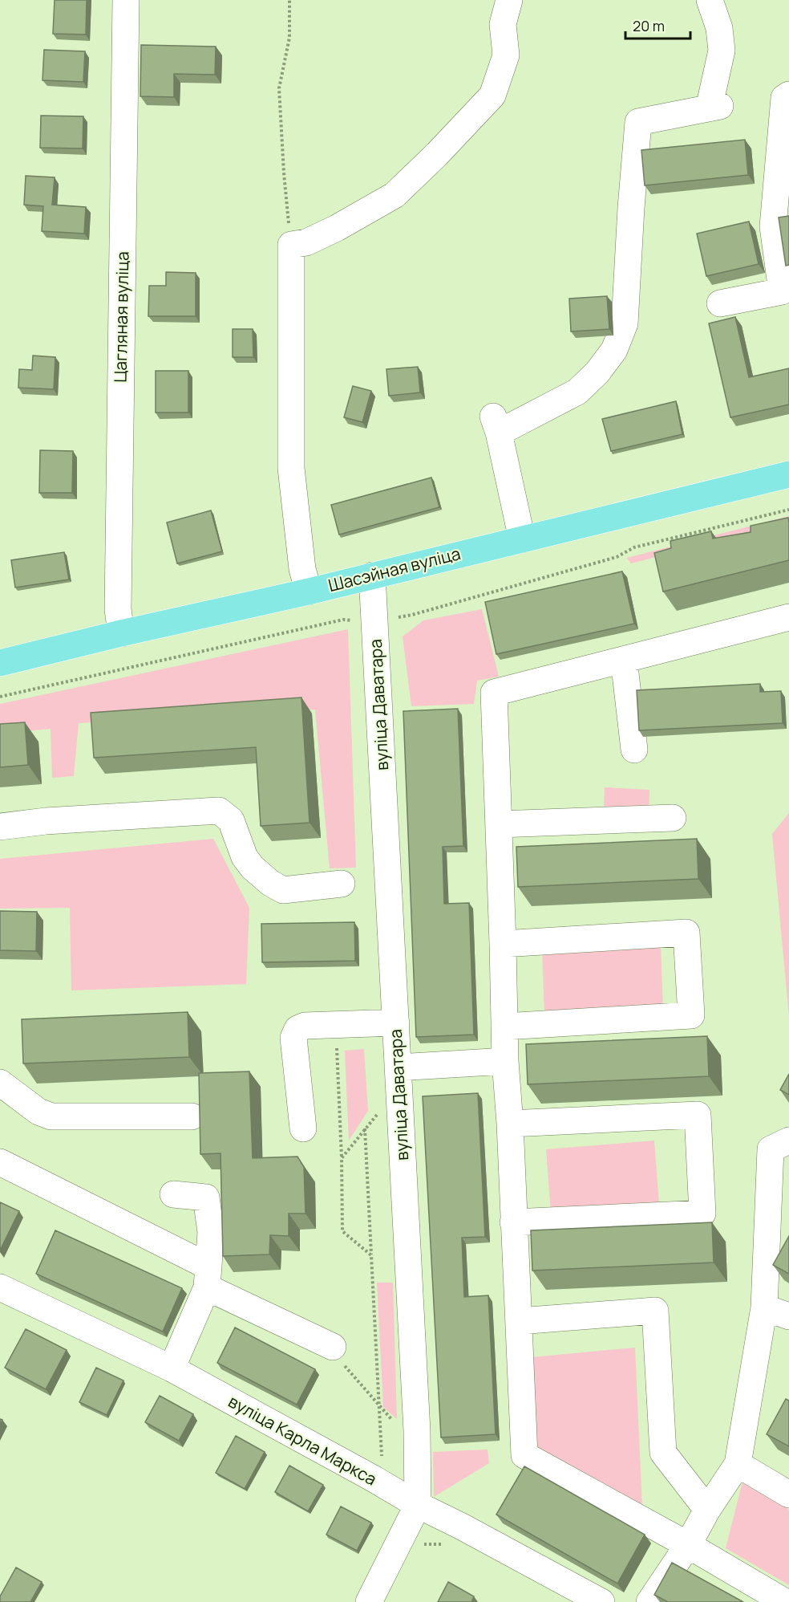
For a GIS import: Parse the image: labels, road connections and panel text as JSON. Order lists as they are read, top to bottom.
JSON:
{
  "streets": {
    "main road": ["Шасэйная вуліца"],
    "street": ["Цагляная вуліца", "вуліца Даватара", "вуліца Карла Маркса"]
  },
  "crossings": [
    ["Цагляная вуліца", "Шасэйная вуліца"],
    ["Шасэйная вуліца", "вуліца Даватара"],
    ["вуліца Даватара", "вуліца Карла Маркса"]
  ],
  "scale_bar": "20 m"
}
